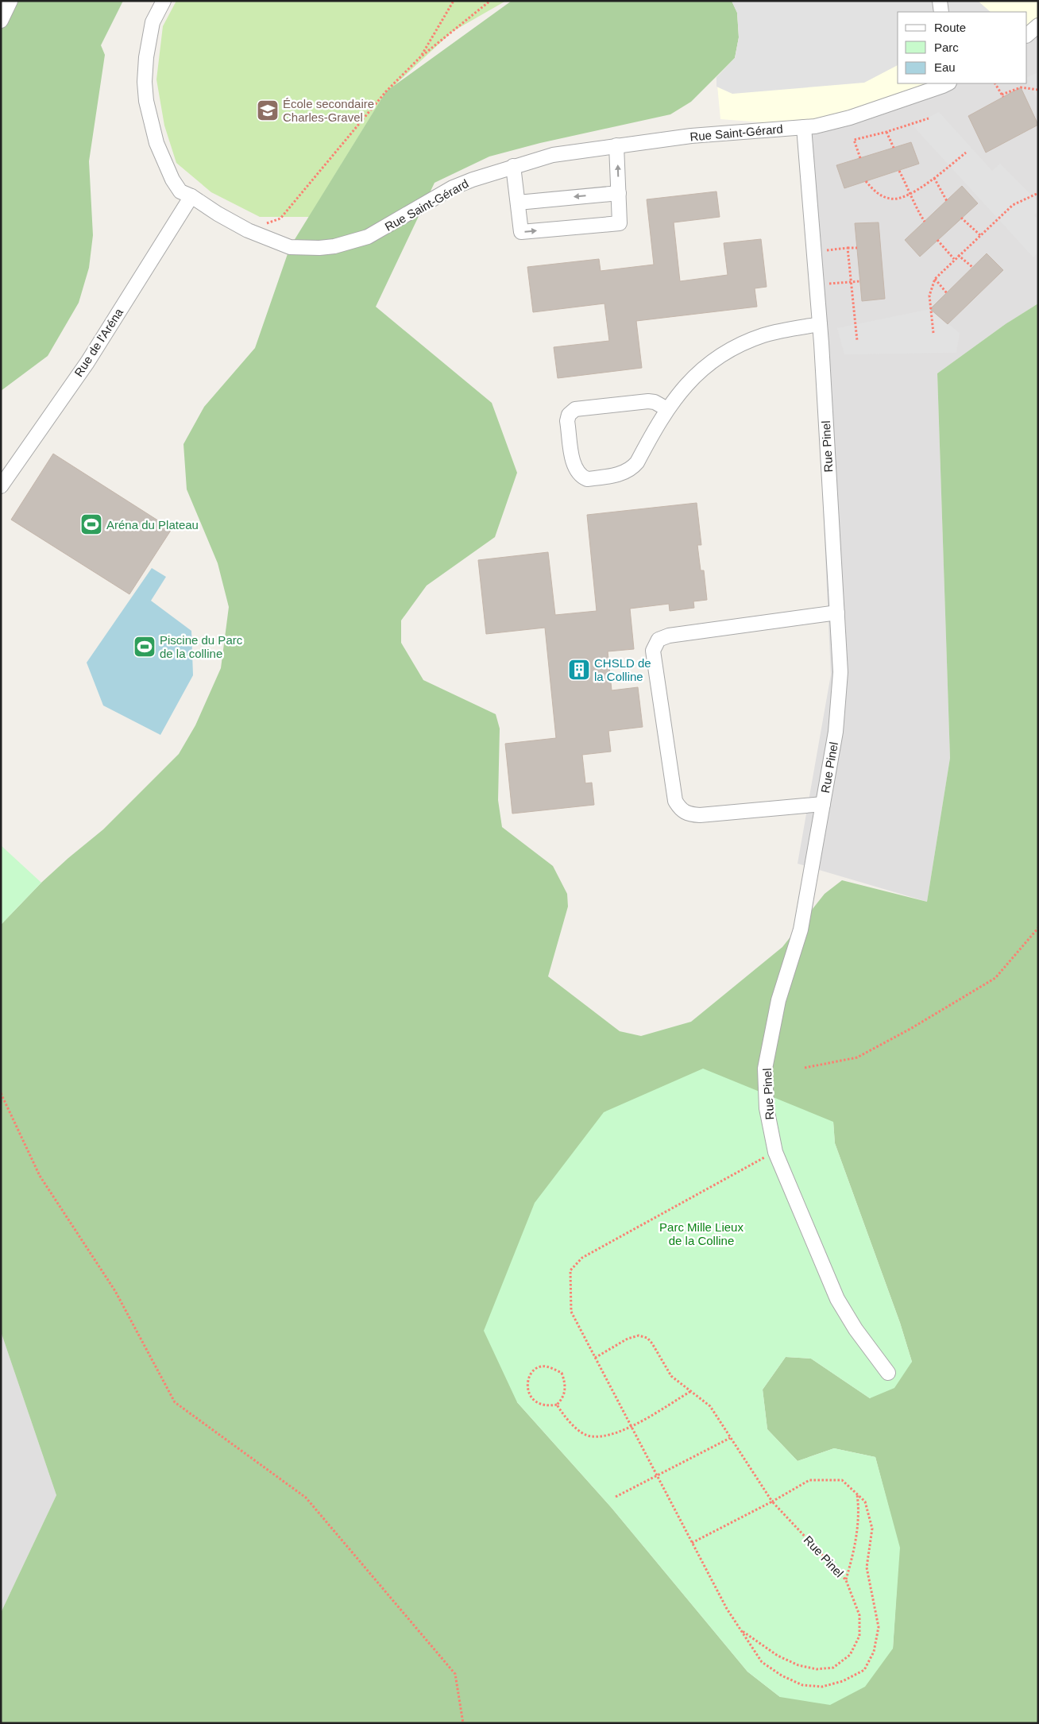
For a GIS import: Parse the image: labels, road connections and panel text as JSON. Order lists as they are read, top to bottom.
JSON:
{
  "streets": {
    "street": ["Rue Saint-Gérard", "Rue de l'Aréna", "Rue Pinel"]
  },
  "crossings": [
    ["Rue Saint-Gérard", "Rue de l'Aréna"],
    ["Rue Saint-Gérard", "Rue Pinel"]
  ],
  "parks": ["Parc Mille Lieux de la Colline"],
  "places": {
    "school or university": ["École secondaire Charles-Gravel"],
    "sports": ["Aréna du Plateau", "Piscine du Parc de la colline"],
    "building": ["CHSLD de la Colline"]
  },
  "legend": ["Route", "Parc", "Eau"]
}
